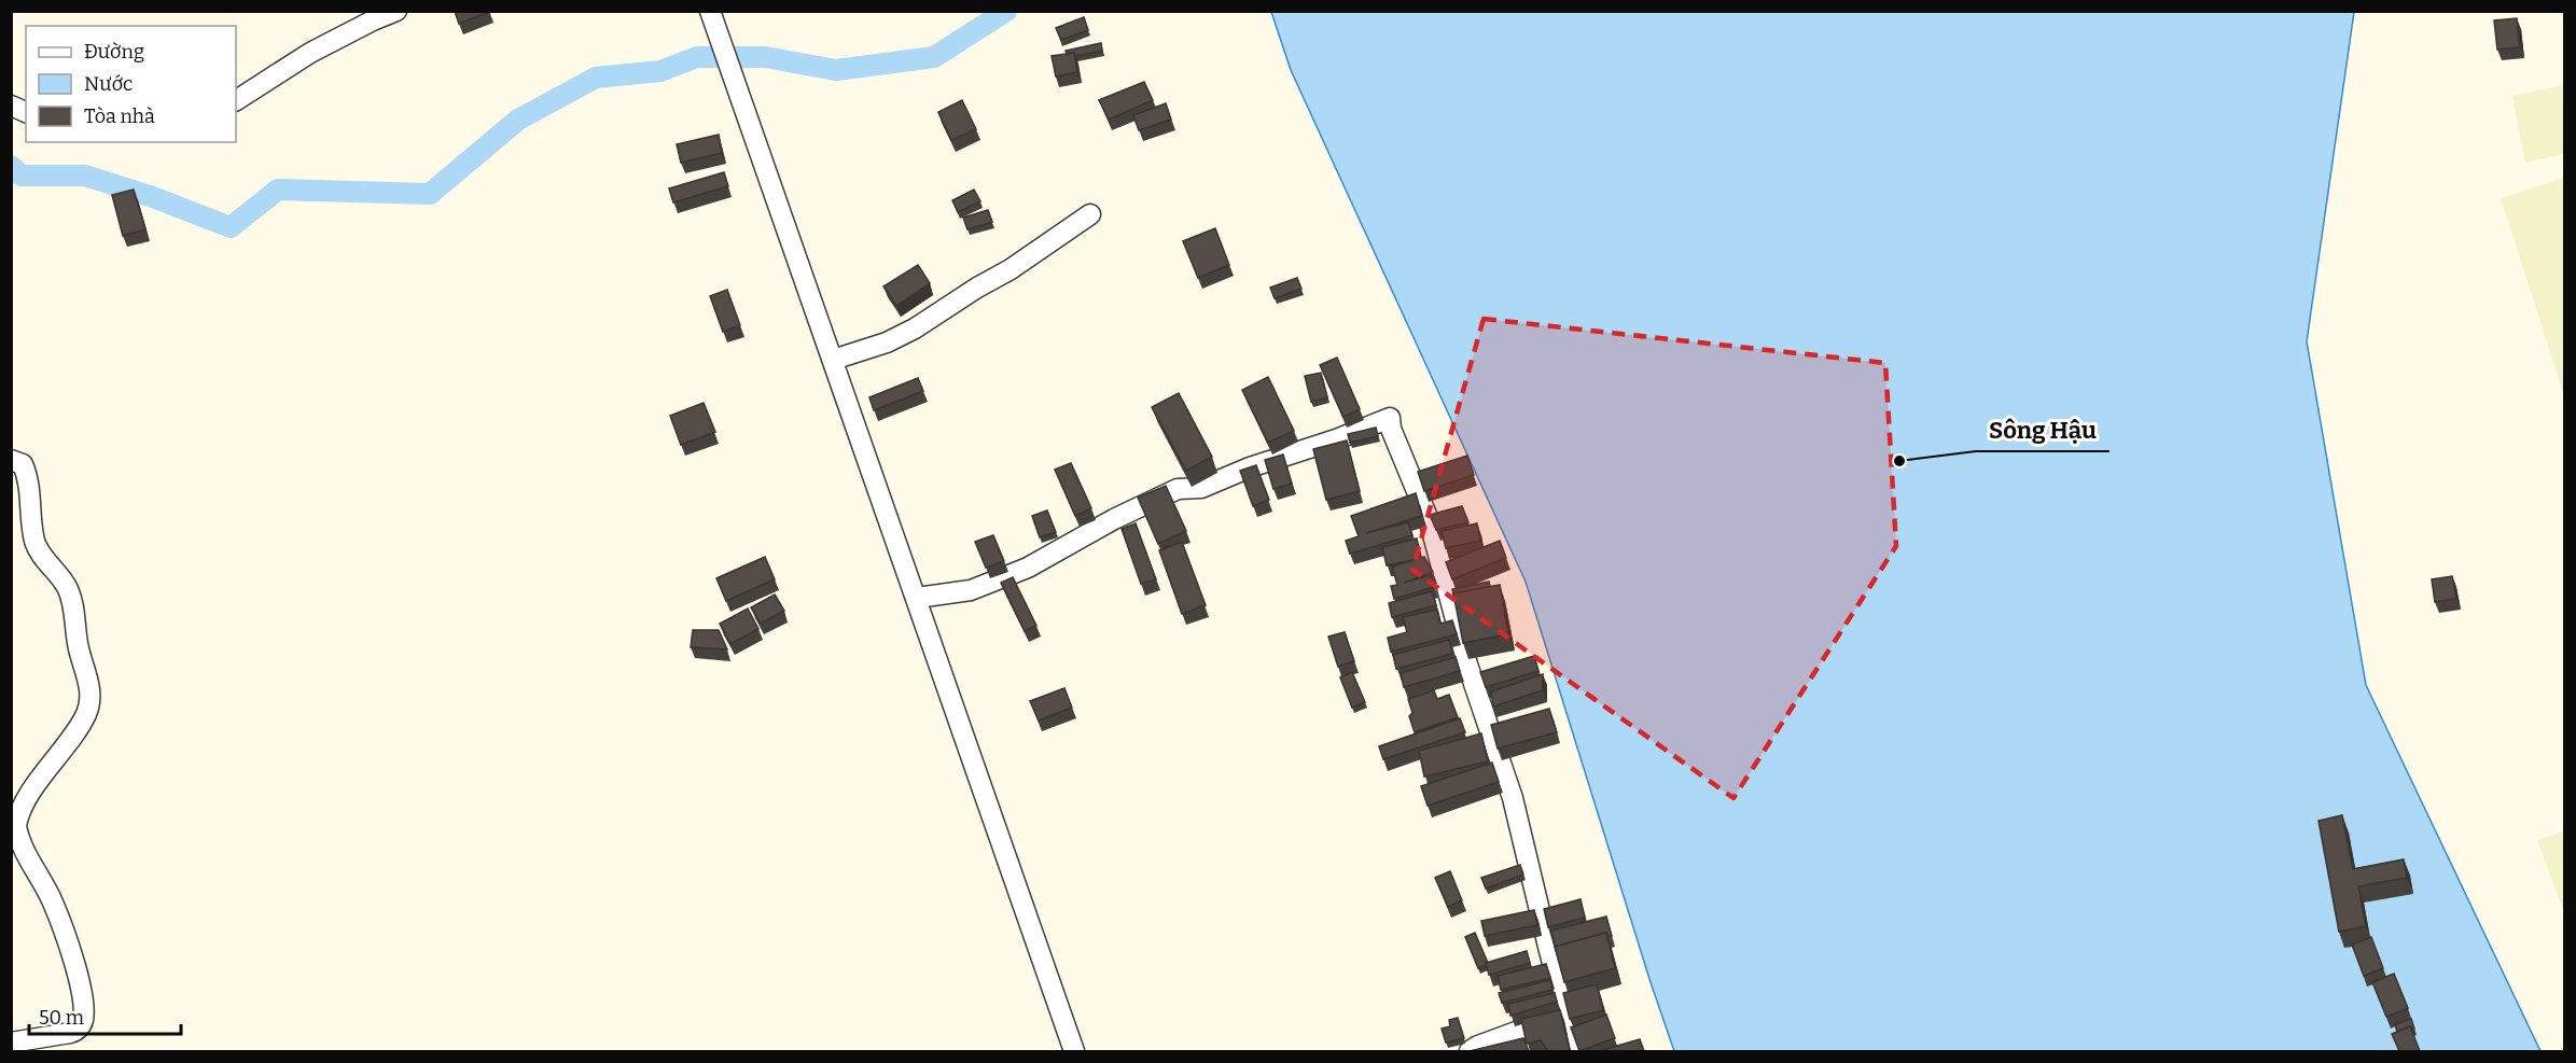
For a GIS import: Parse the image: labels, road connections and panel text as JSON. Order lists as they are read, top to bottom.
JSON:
{
  "places": ["Sông Hậu"],
  "legend": ["Đường", "Nước", "Tòa nhà"],
  "scale_bar": "50 m"
}
